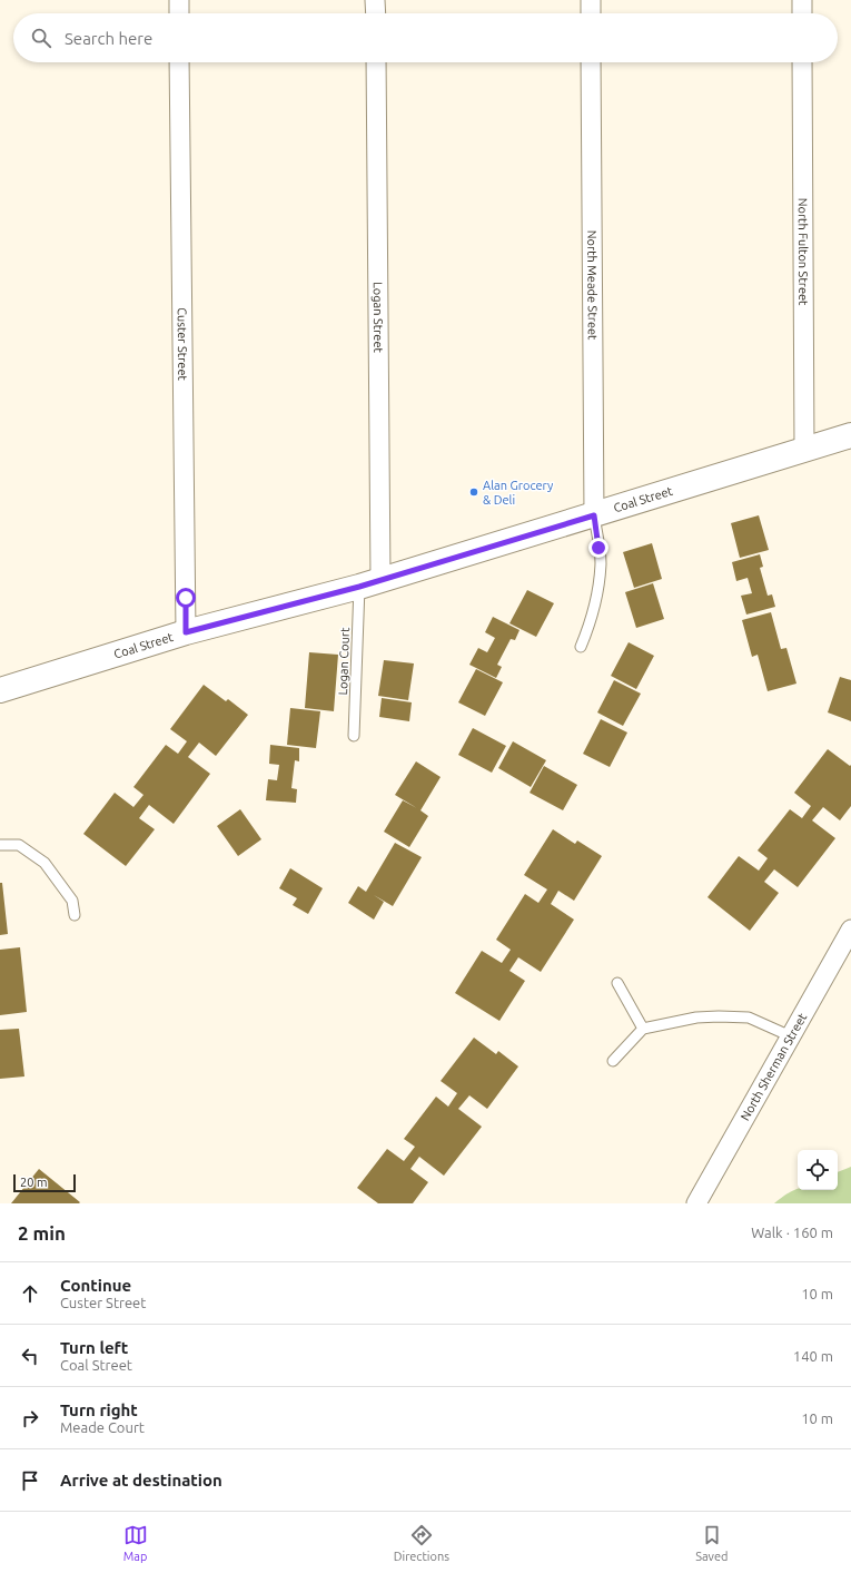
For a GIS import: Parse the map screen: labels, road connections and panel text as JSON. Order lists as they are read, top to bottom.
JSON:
{
  "streets": {
    "main road": ["Coal Street"],
    "street": [
      "North Fulton Street",
      "North Meade Street",
      "Logan Street",
      "Custer Street",
      "North Sherman Street"
    ],
    "lane": ["Logan Court"]
  },
  "crossings": [
    ["North Fulton Street", "Coal Street"],
    ["North Meade Street", "Coal Street"],
    ["Logan Street", "Coal Street"],
    ["Logan Street", "Logan Court"],
    ["Custer Street", "Coal Street"],
    ["Coal Street", "Logan Court"]
  ],
  "places": ["Alan Grocery & Deli"],
  "scale_bar": "20 m",
  "page": {
    "search": "Search here",
    "scale": "20 m",
    "heading": ["2 min", "Walk · 160 m"],
    "list": [
      ["Continue", "Custer Street", "10 m"],
      ["Turn left", "Coal Street", "140 m"],
      ["Turn right", "Meade Court", "10 m"],
      "Arrive at destination"
    ],
    "nav": ["Map", "Directions", "Saved"]
  }
}
